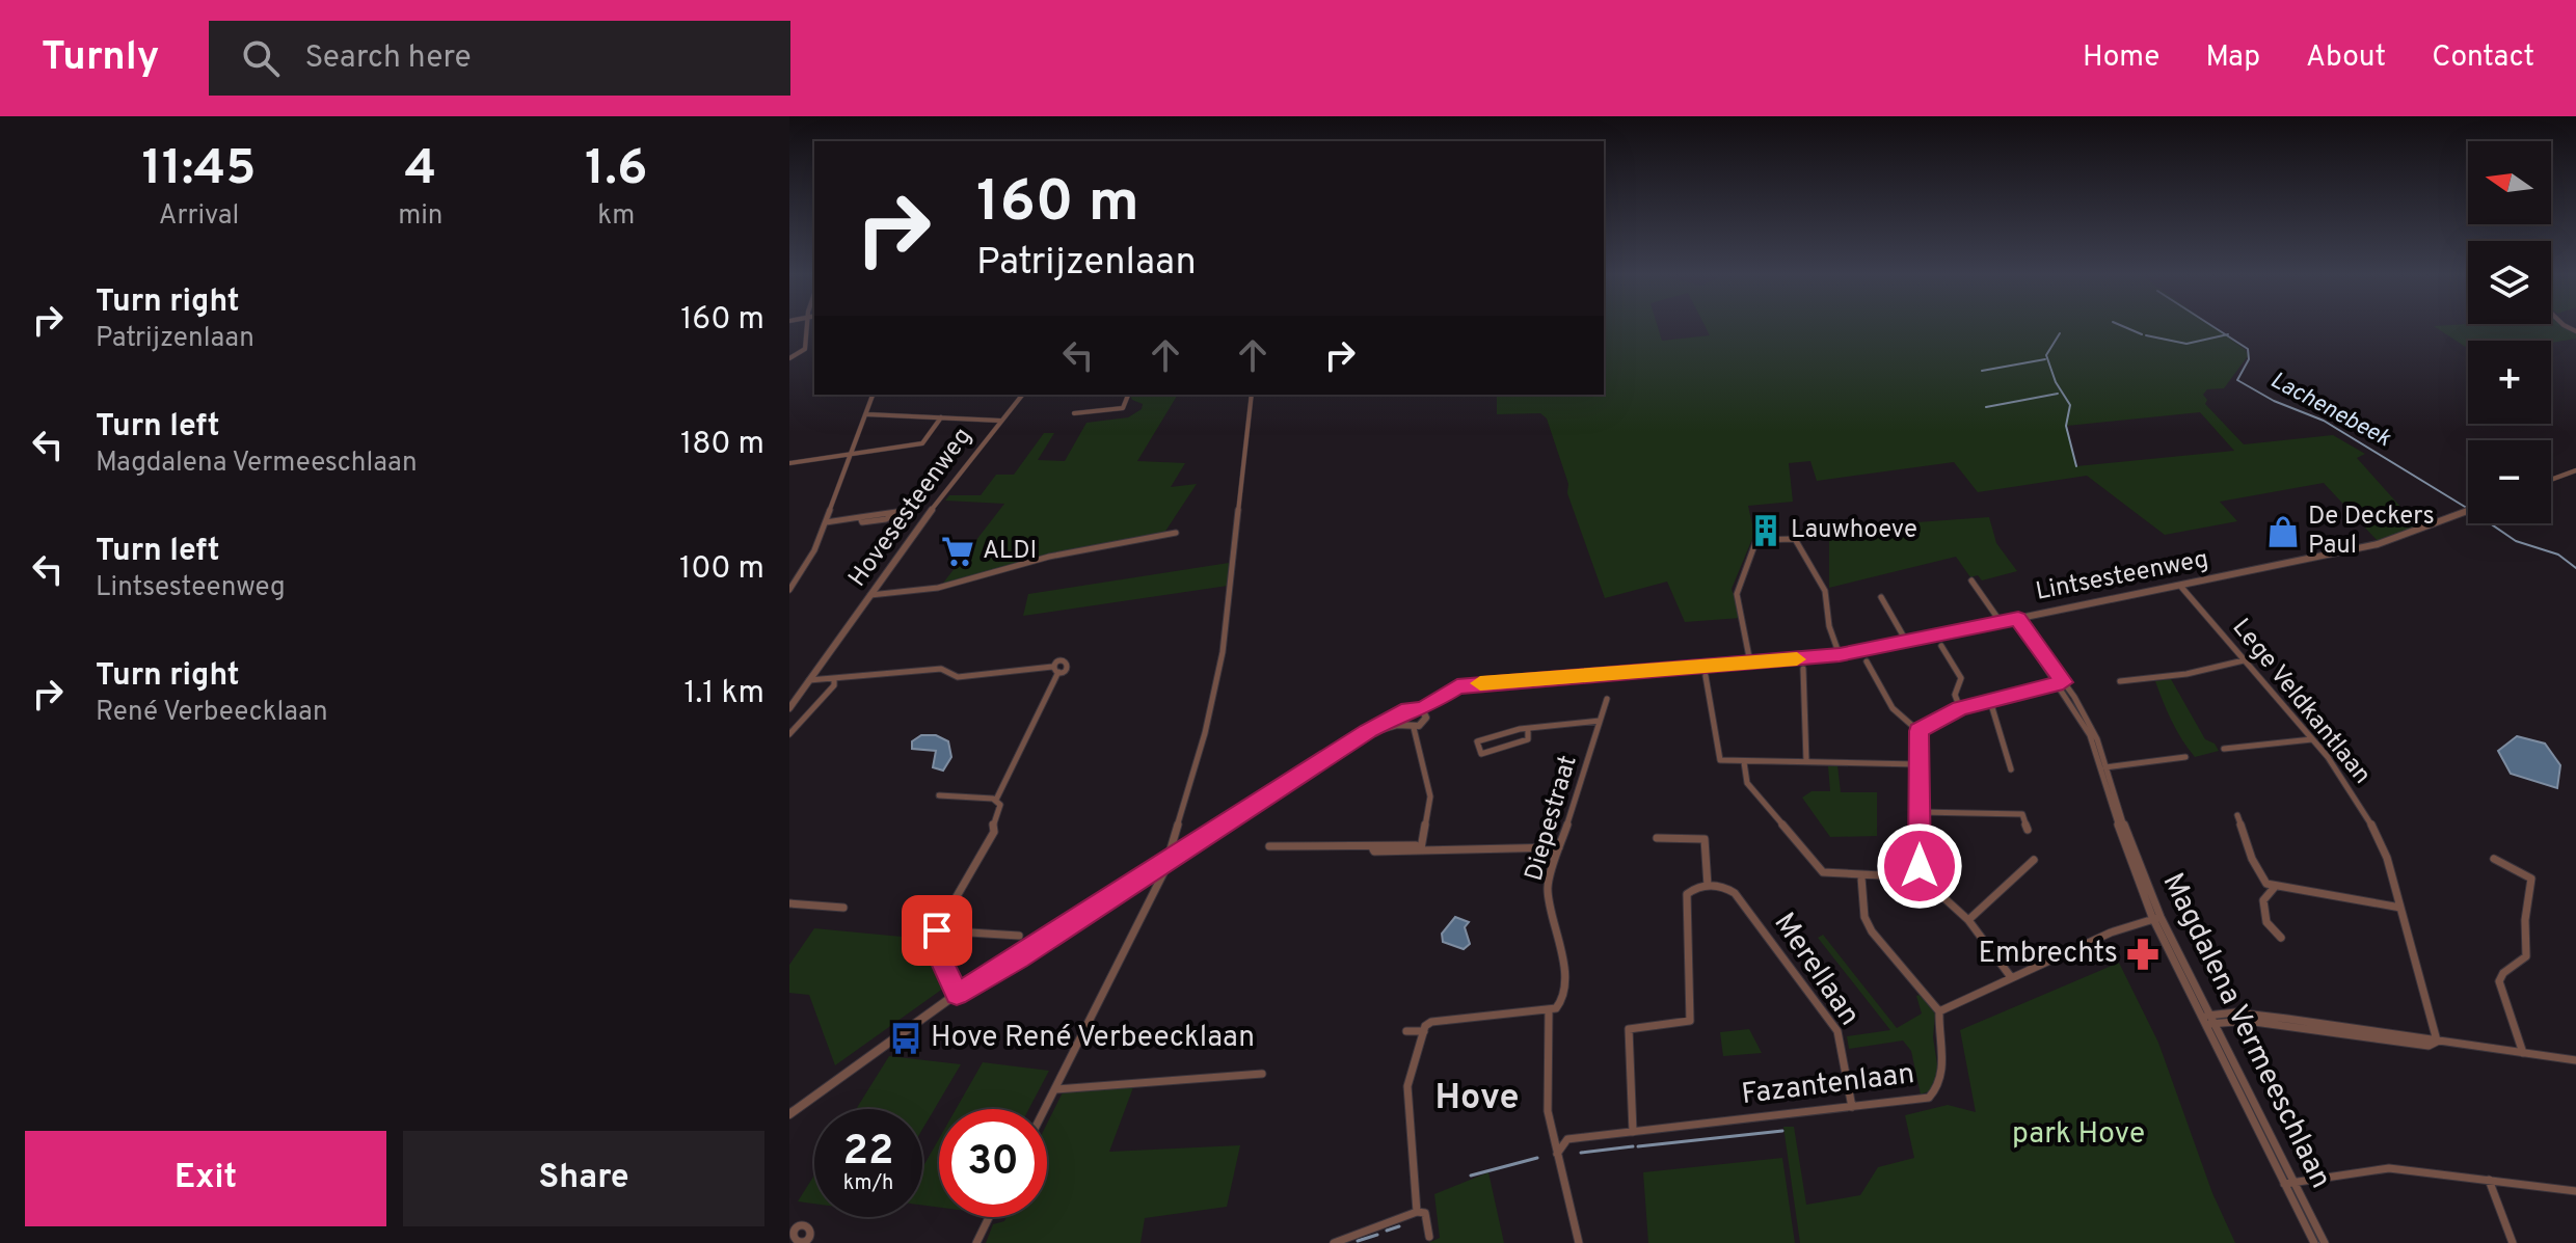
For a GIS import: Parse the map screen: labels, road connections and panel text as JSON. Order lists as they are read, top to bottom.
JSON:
{
  "streets": {
    "street": [
      "Hovesesteenweg",
      "Lintsesteenweg",
      "Lege Veldkantlaan",
      "Diepestraat",
      "Merellaan",
      "Magdalena Vermeeschlaan",
      "Fazantenlaan"
    ]
  },
  "crossings": [
    ["Lintsesteenweg", "Lege Veldkantlaan"],
    ["Lintsesteenweg", "Magdalena Vermeeschlaan"],
    ["Merellaan", "Fazantenlaan"]
  ],
  "districts": ["Hove"],
  "water": ["Lachenebeek"],
  "parks": ["park Hove"],
  "places": {
    "building": ["Lauwhoeve"],
    "shop": ["De Deckers Paul"],
    "supermarket": ["ALDI"],
    "pharmacy": ["Embrechts"],
    "bus stop": ["Hove René Verbeecklaan"]
  },
  "north": "left",
  "page": {
    "header": "Turnly",
    "search": "Search here",
    "nav": [
      "Home",
      "Map",
      "About",
      "Contact"
    ],
    "eta": [
      "11:45",
      "Arrival",
      "4",
      "min",
      "1.6",
      "km"
    ],
    "map_buttons": ["+", "−"],
    "turn": ["160 m", "Patrijzenlaan"],
    "list": [
      {
        "name": "Turn right",
        "note": "Patrijzenlaan",
        "value": "160 m"
      },
      {
        "name": "Turn left",
        "note": "Magdalena Vermeeschlaan",
        "value": "180 m"
      },
      {
        "name": "Turn left",
        "note": "Lintsesteenweg",
        "value": "100 m"
      },
      {
        "name": "Turn right",
        "note": "René Verbeecklaan",
        "value": "1.1 km"
      }
    ],
    "speed": "22 km/h",
    "limit": "30",
    "buttons": ["Exit", "Share"]
  }
}
